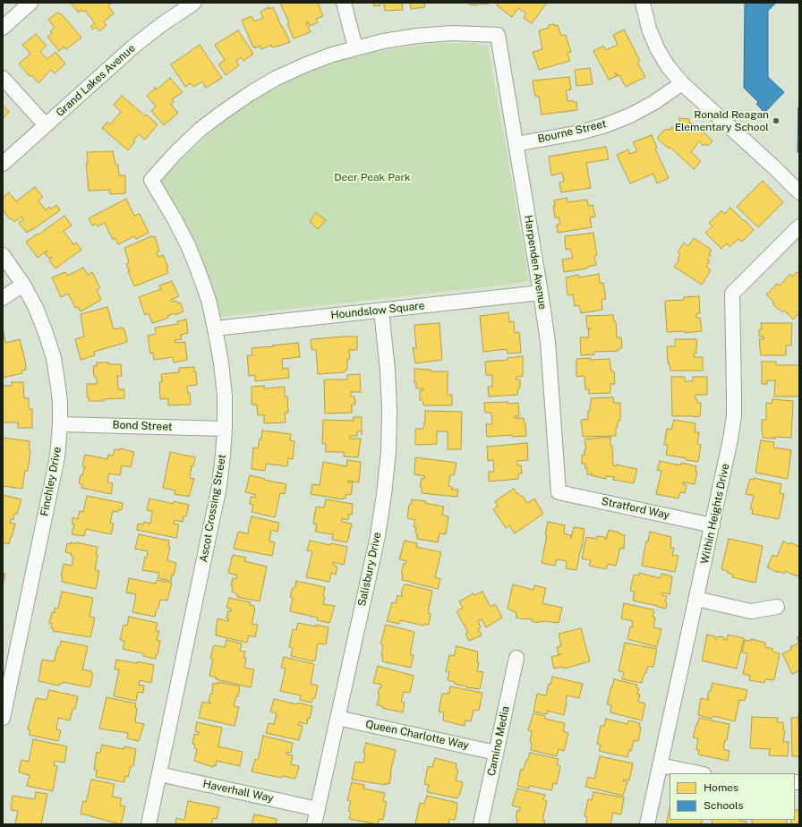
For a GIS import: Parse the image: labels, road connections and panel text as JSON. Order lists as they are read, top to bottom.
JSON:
{
  "streets": {
    "street": [
      "Grand Lakes Avenue",
      "Bourne Street",
      "Harpenden Avenue",
      "Houndslow Square",
      "Bond Street",
      "Finchley Drive",
      "Ascot Crossing Street",
      "Stratford Way",
      "Within Heights Drive",
      "Salisbury Drive",
      "Queen Charlotte Way",
      "Camino Media",
      "Haverhall Way"
    ]
  },
  "crossings": [
    ["Bourne Street", "Harpenden Avenue"],
    ["Harpenden Avenue", "Houndslow Square"],
    ["Harpenden Avenue", "Ascot Crossing Street"],
    ["Harpenden Avenue", "Stratford Way"],
    ["Houndslow Square", "Ascot Crossing Street"],
    ["Houndslow Square", "Salisbury Drive"],
    ["Bond Street", "Finchley Drive"],
    ["Bond Street", "Ascot Crossing Street"],
    ["Ascot Crossing Street", "Haverhall Way"],
    ["Stratford Way", "Within Heights Drive"],
    ["Salisbury Drive", "Queen Charlotte Way"],
    ["Salisbury Drive", "Haverhall Way"],
    ["Queen Charlotte Way", "Camino Media"]
  ],
  "parks": ["Deer Peak Park"],
  "places": ["Ronald Reagan Elementary School"],
  "legend": ["Homes", "Schools"]
}
